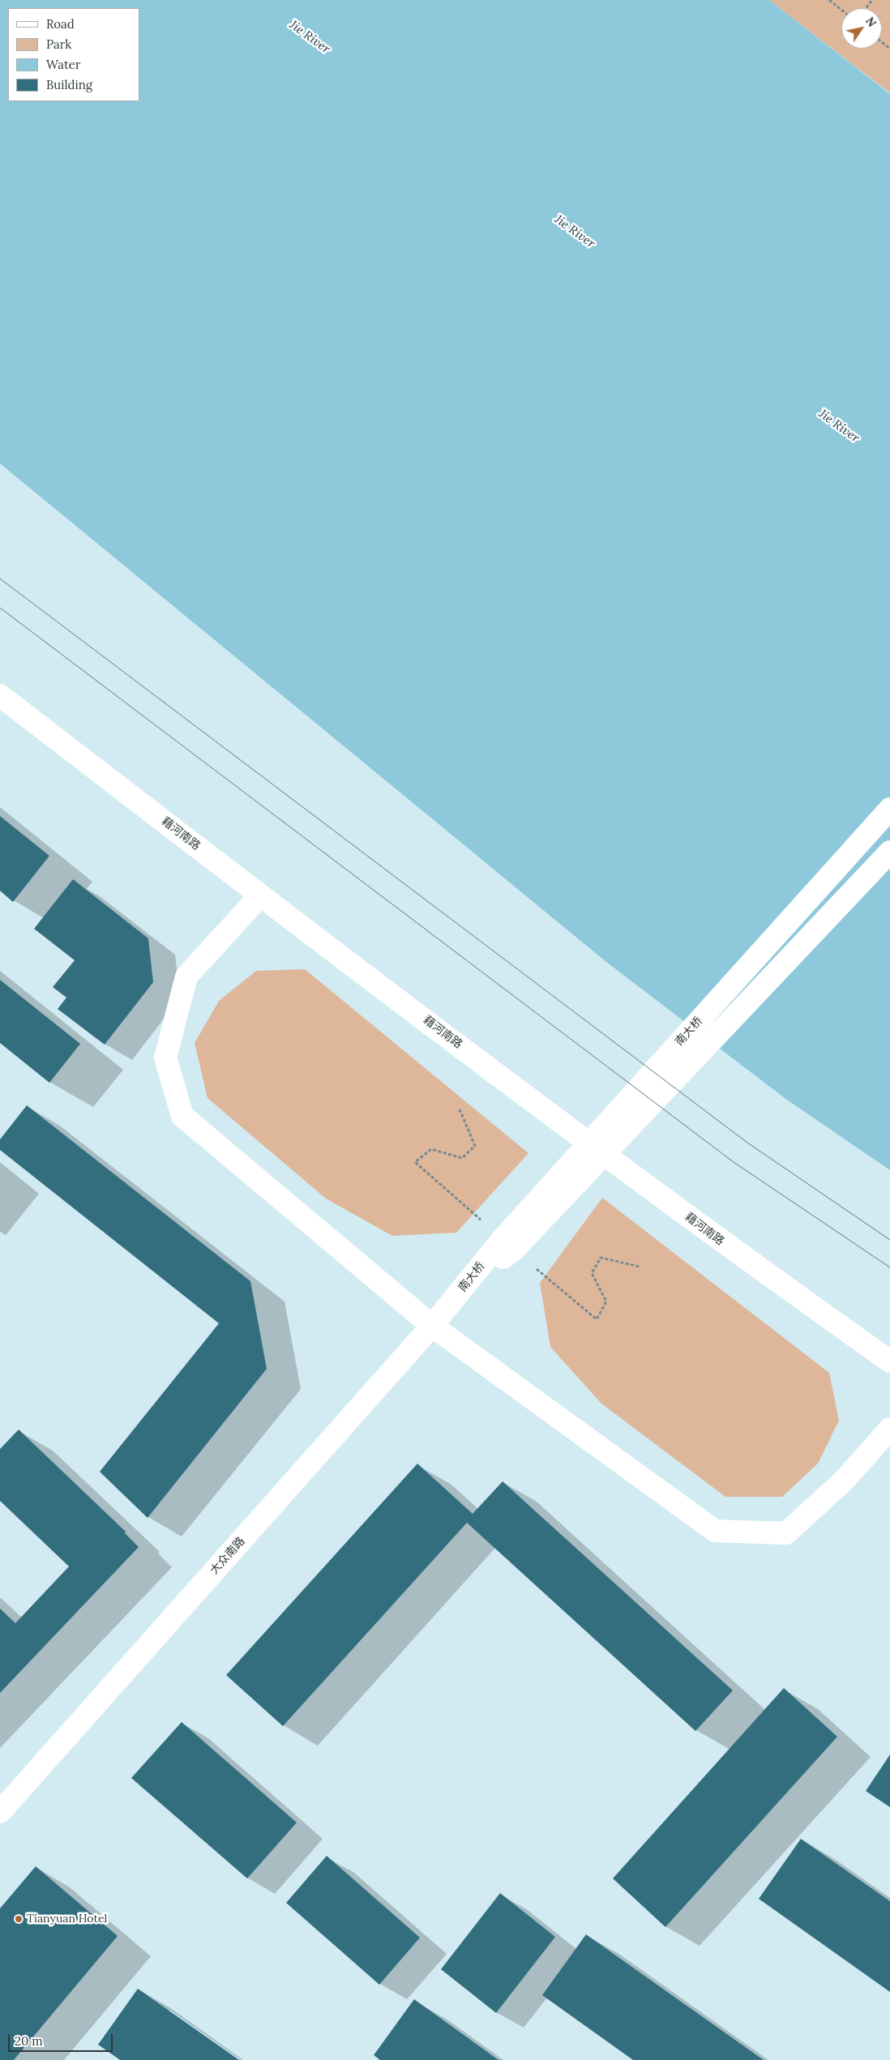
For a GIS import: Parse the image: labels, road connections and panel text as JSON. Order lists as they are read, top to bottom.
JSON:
{
  "streets": {
    "main road": ["藉河南路", "南大桥", "大众南路"]
  },
  "crossings": [
    ["南大桥", "大众南路"]
  ],
  "water": ["Jie River"],
  "places": ["Tianyuan Hotel"],
  "legend": [
    "Road",
    "Park",
    "Water",
    "Building"
  ],
  "scale_bar": "20 m",
  "north": "top right"
}
